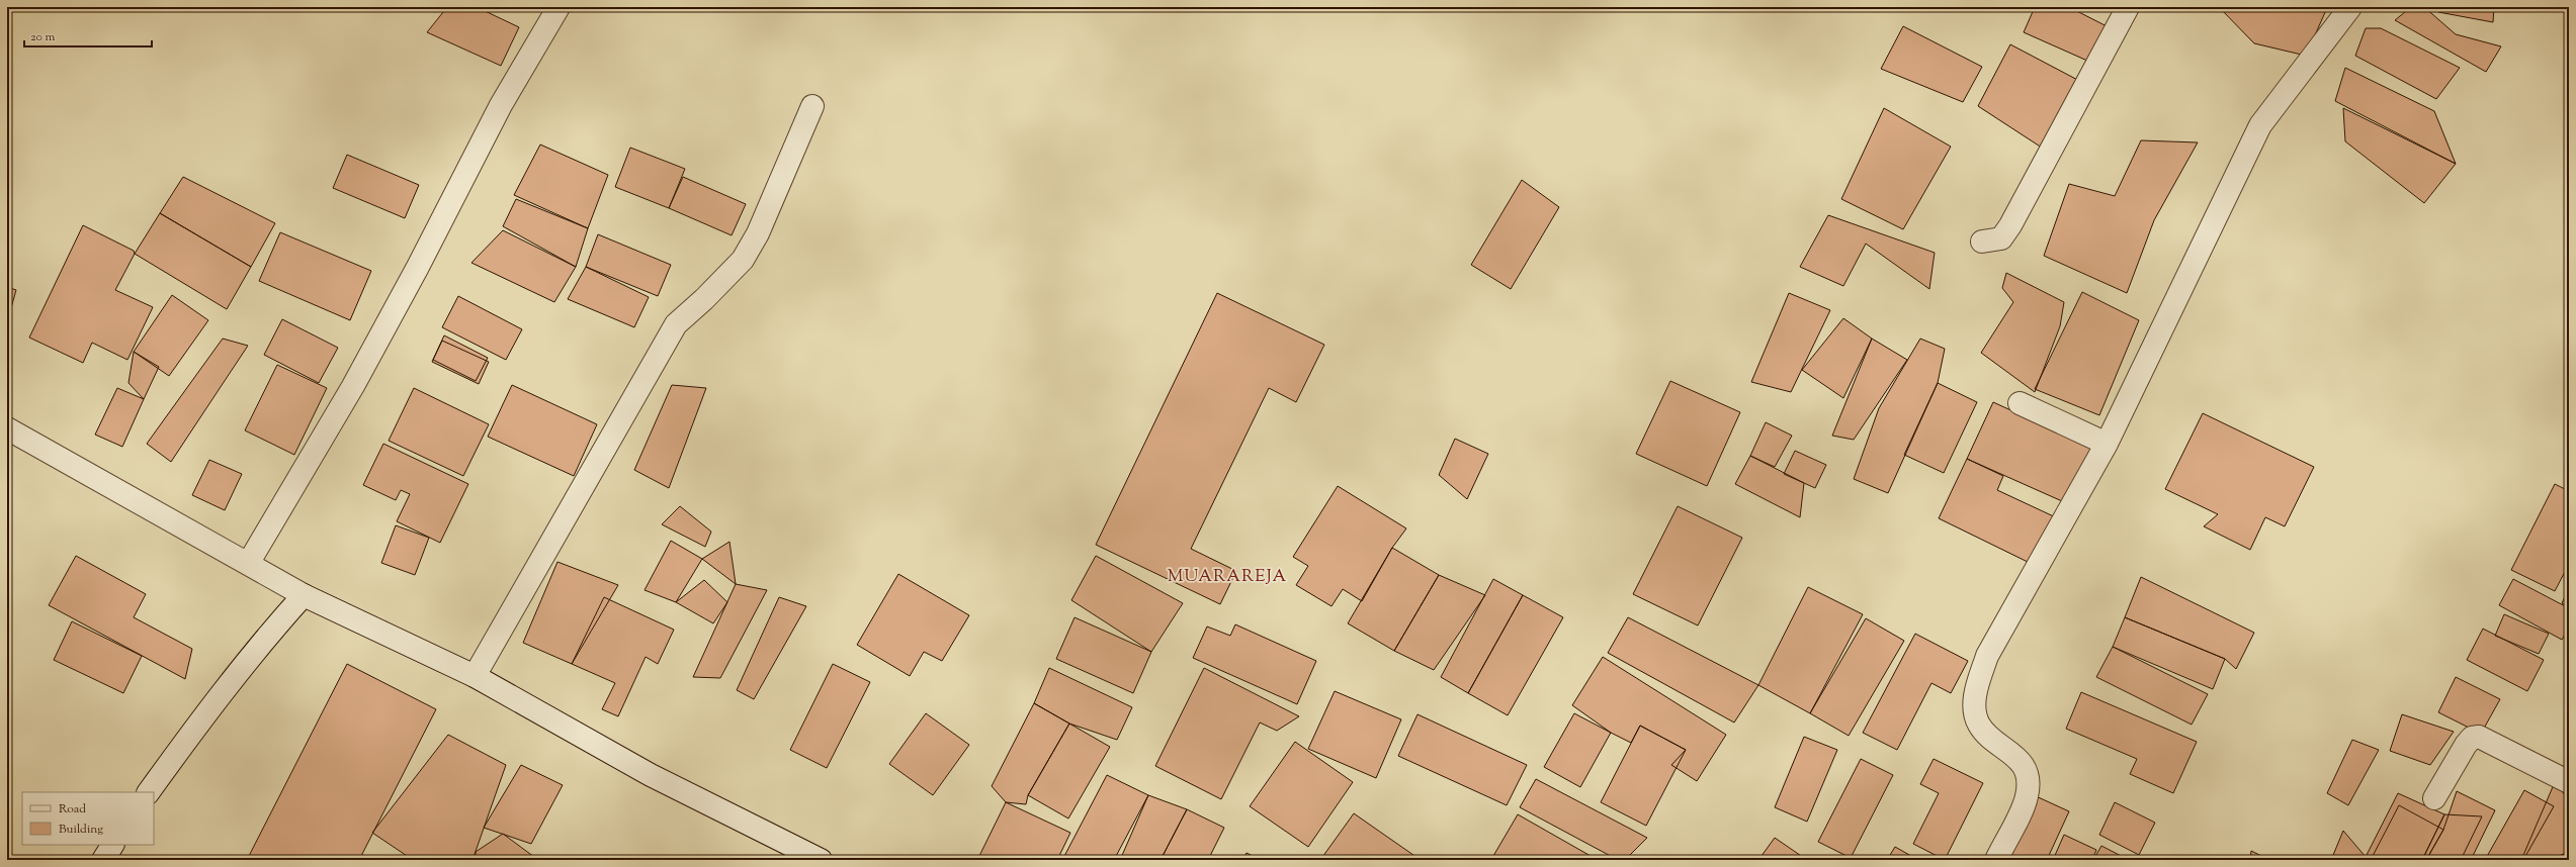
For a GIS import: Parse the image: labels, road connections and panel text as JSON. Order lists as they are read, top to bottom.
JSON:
{
  "districts": ["MUARAREJA"],
  "legend": ["Road", "Building"],
  "scale_bar": "20 m"
}
